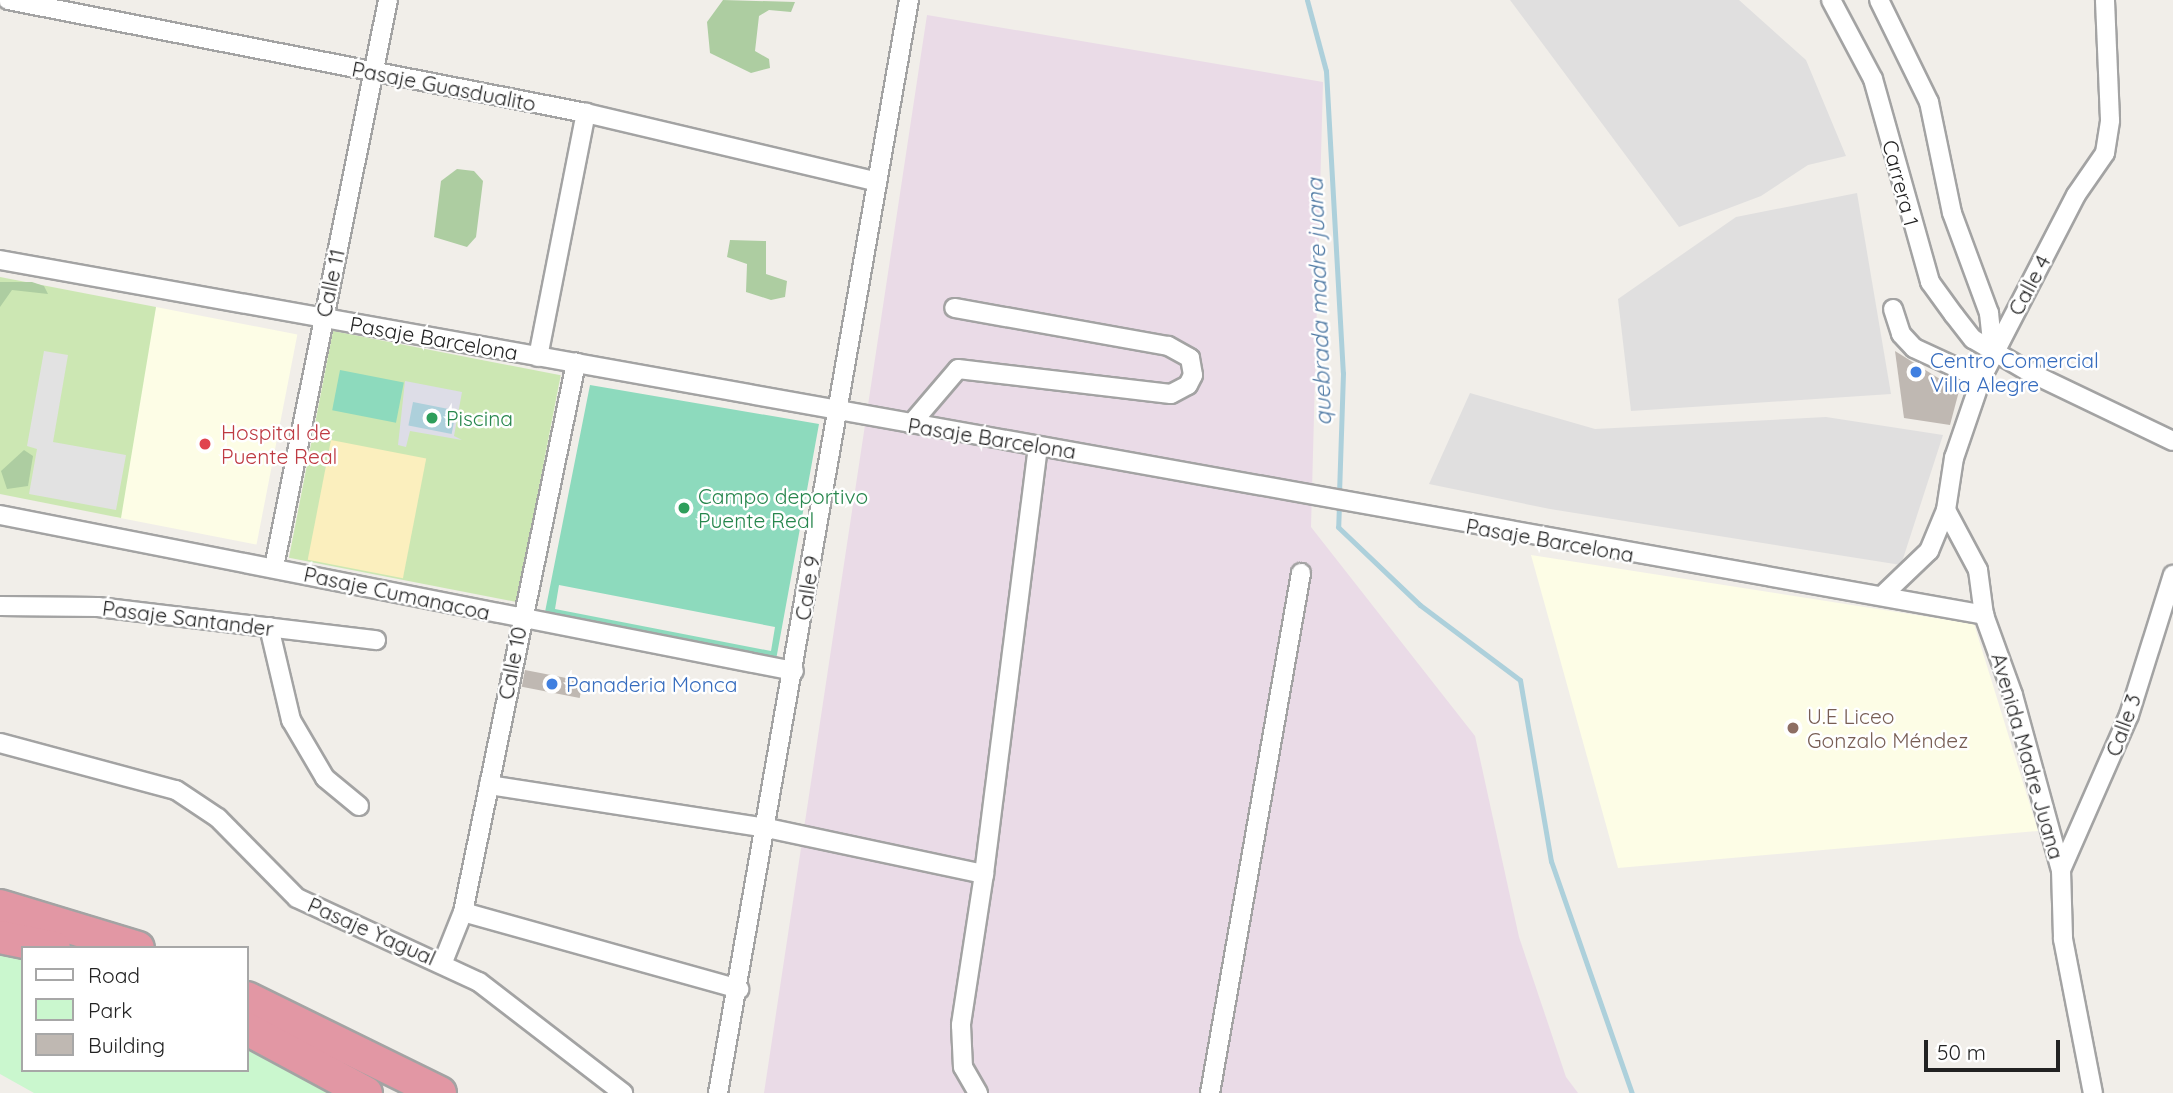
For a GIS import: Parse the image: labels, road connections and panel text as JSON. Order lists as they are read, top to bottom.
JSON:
{
  "streets": {
    "street": [
      "Pasaje Guasdualito",
      "Carrera 1",
      "Calle 11",
      "Calle 4",
      "Pasaje Barcelona",
      "Calle 9",
      "Pasaje Cumanacoa",
      "Pasaje Santander",
      "Calle 10",
      "Calle 3",
      "Avenida Madre Juana",
      "Pasaje Yagual"
    ]
  },
  "crossings": [
    ["Pasaje Guasdualito", "Calle 11"],
    ["Pasaje Guasdualito", "Calle 9"],
    ["Carrera 1", "Calle 4"],
    ["Calle 11", "Pasaje Barcelona"],
    ["Calle 11", "Pasaje Cumanacoa"],
    ["Calle 4", "Pasaje Barcelona"],
    ["Calle 4", "Avenida Madre Juana"],
    ["Pasaje Barcelona", "Calle 9"],
    ["Pasaje Barcelona", "Calle 10"],
    ["Pasaje Barcelona", "Avenida Madre Juana"],
    ["Calle 9", "Pasaje Cumanacoa"],
    ["Pasaje Cumanacoa", "Calle 10"],
    ["Calle 10", "Pasaje Yagual"],
    ["Calle 3", "Avenida Madre Juana"]
  ],
  "water": ["quebrada madre juana"],
  "places": [
    "Centro Comercial Villa Alegre",
    "Piscina",
    "Hospital de Puente Real",
    "Campo deportivo Puente Real",
    "Panaderia Monca",
    "U.E Liceo Gonzalo Méndez"
  ],
  "legend": ["Road", "Park", "Building"],
  "scale_bar": "50 m"
}
